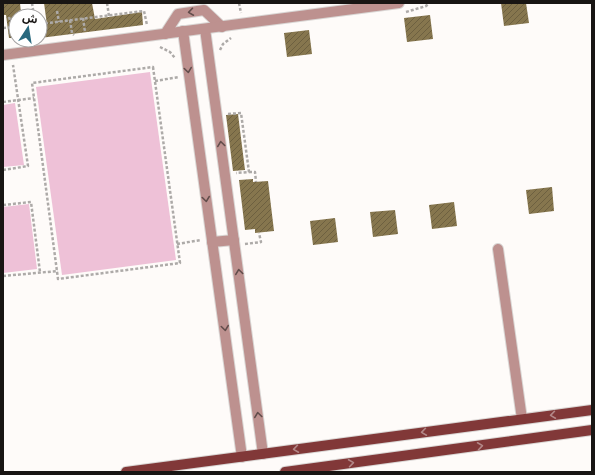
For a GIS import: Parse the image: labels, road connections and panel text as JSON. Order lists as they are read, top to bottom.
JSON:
{
  "north": "top"
}
